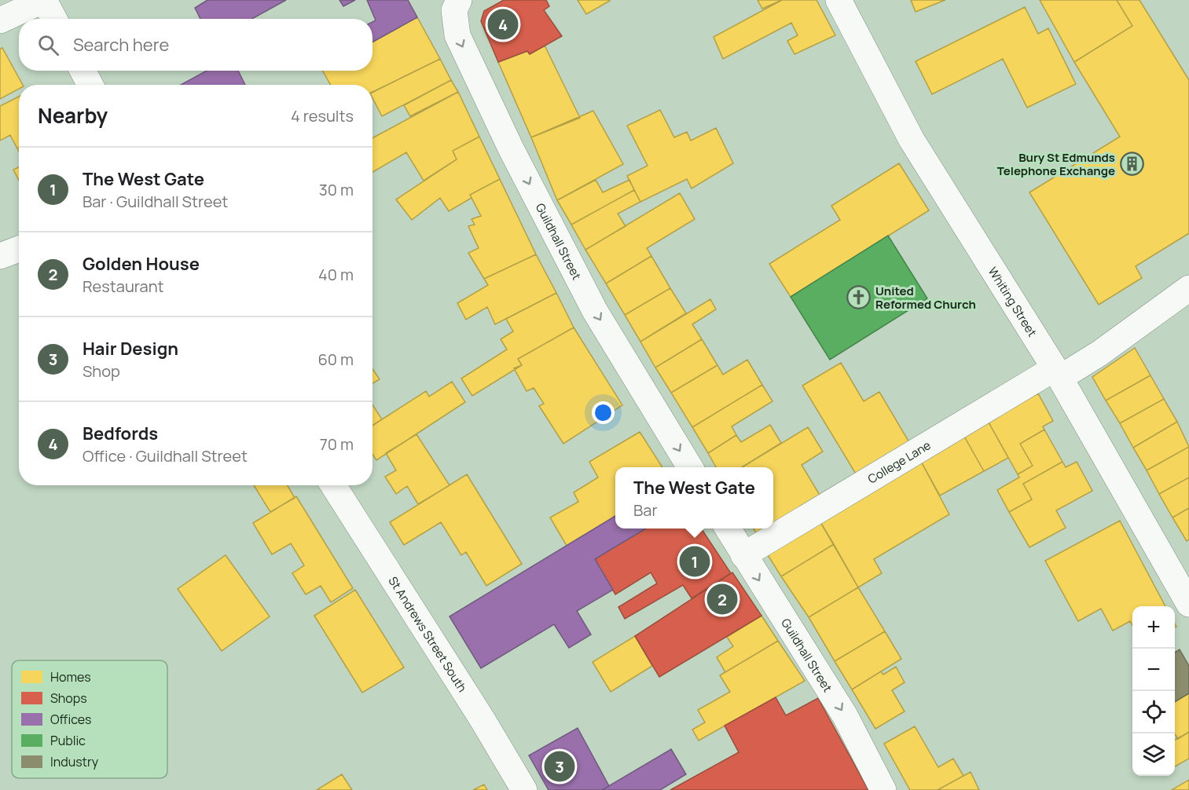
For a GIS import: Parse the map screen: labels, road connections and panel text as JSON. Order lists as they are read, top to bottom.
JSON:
{
  "streets": {
    "street": [
      "Guildhall Street",
      "Whiting Street",
      "College Lane",
      "St Andrews Street South"
    ]
  },
  "crossings": [
    ["Guildhall Street", "College Lane"],
    ["Whiting Street", "College Lane"]
  ],
  "one_way": ["Guildhall Street"],
  "places": {
    "building": ["Bury St Edmunds Telephone Exchange"],
    "church": ["United Reformed Church"]
  },
  "legend": [
    "Homes",
    "Shops",
    "Offices",
    "Public",
    "Industry"
  ],
  "page": {
    "pins": [
      "4",
      "1",
      "2",
      "3"
    ],
    "search": "Search here",
    "heading": ["Nearby", "4 results"],
    "list": [
      {
        "mark": "1",
        "name": "The West Gate",
        "note": "Bar · Guildhall Street",
        "value": "30 m"
      },
      {
        "mark": "2",
        "name": "Golden House",
        "note": "Restaurant",
        "value": "40 m"
      },
      {
        "mark": "3",
        "name": "Hair Design",
        "note": "Shop",
        "value": "60 m"
      },
      {
        "mark": "4",
        "name": "Bedfords",
        "note": "Office · Guildhall Street",
        "value": "70 m"
      }
    ],
    "popup": ["The West Gate", "Bar"],
    "map_buttons": ["+", "−"]
  }
}
